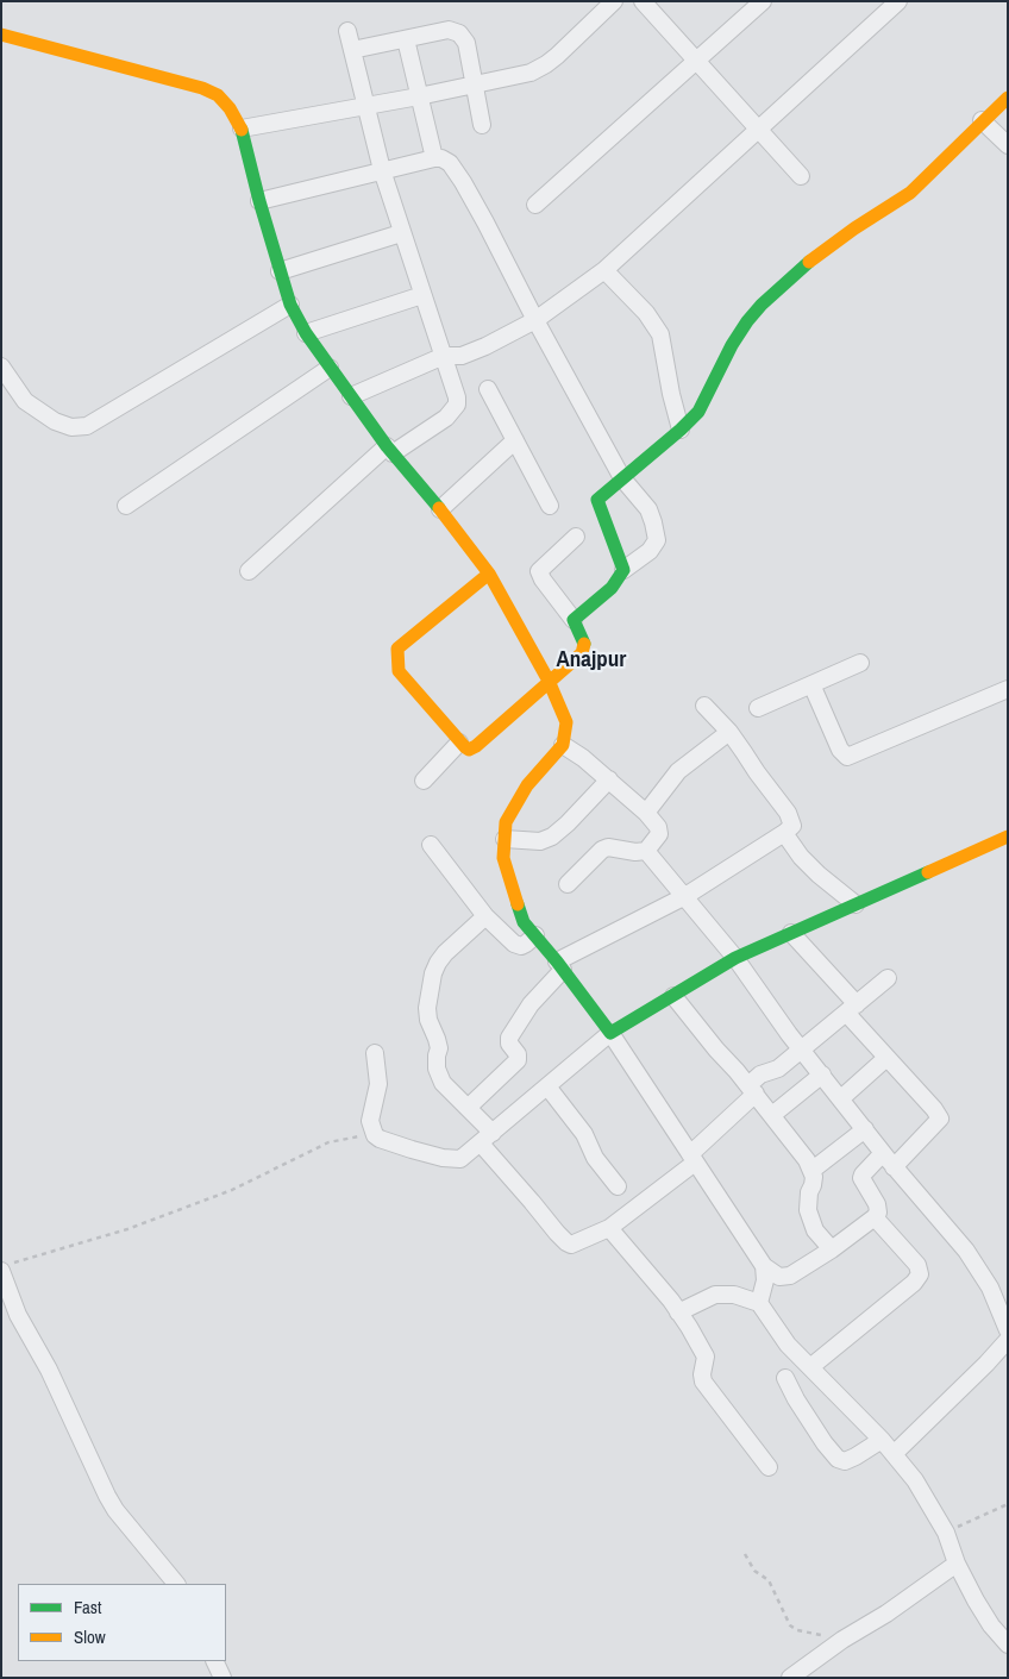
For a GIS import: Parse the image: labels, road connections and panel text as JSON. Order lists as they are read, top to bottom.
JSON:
{
  "districts": ["Anajpur"],
  "legend": ["Fast", "Slow"]
}
